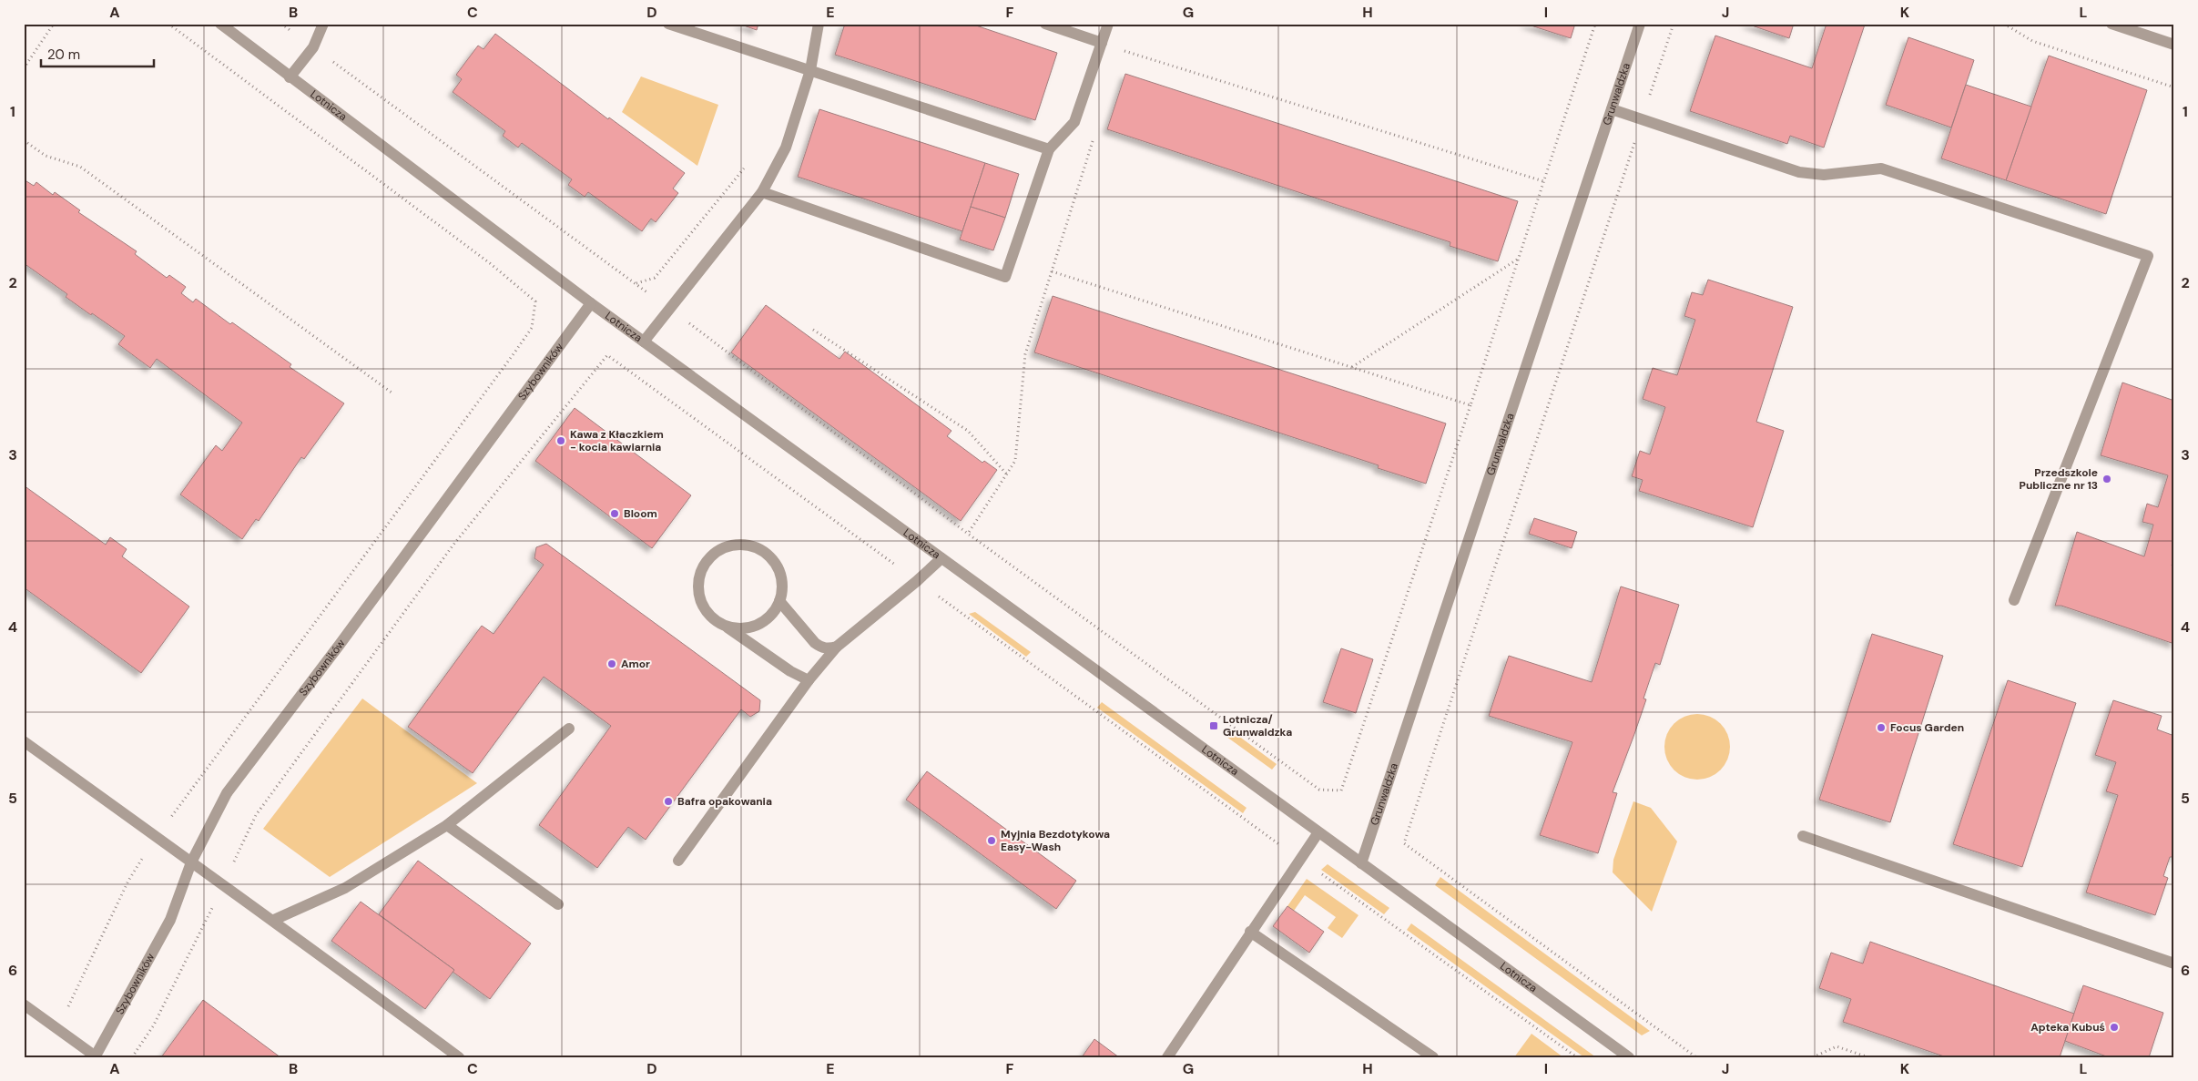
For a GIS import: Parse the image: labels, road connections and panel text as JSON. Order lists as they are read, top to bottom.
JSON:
{
  "streets": {
    "street": ["Grunwaldzka", "Lotnicza", "Szybowników"]
  },
  "crossings": [
    ["Grunwaldzka", "Lotnicza"],
    ["Lotnicza", "Szybowników"]
  ],
  "places": {
    "other": [
      "Kawa z Kłaczkiem - kocia kawiarnia",
      "Przedszkole Publiczne nr 13",
      "Bloom",
      "Amor",
      "Focus Garden",
      "Bafra opakowania",
      "Myjnia Bezdotykowa Easy-Wash",
      "Apteka Kubuś"
    ],
    "transit": ["Lotnicza/ Grunwaldzka"]
  },
  "scale_bar": "20 m",
  "grid": {
    "columns": [
      "A",
      "B",
      "C",
      "D",
      "E",
      "F",
      "G",
      "H",
      "I",
      "J",
      "K",
      "L"
    ],
    "rows": [
      "1",
      "2",
      "3",
      "4",
      "5",
      "6"
    ]
  }
}
